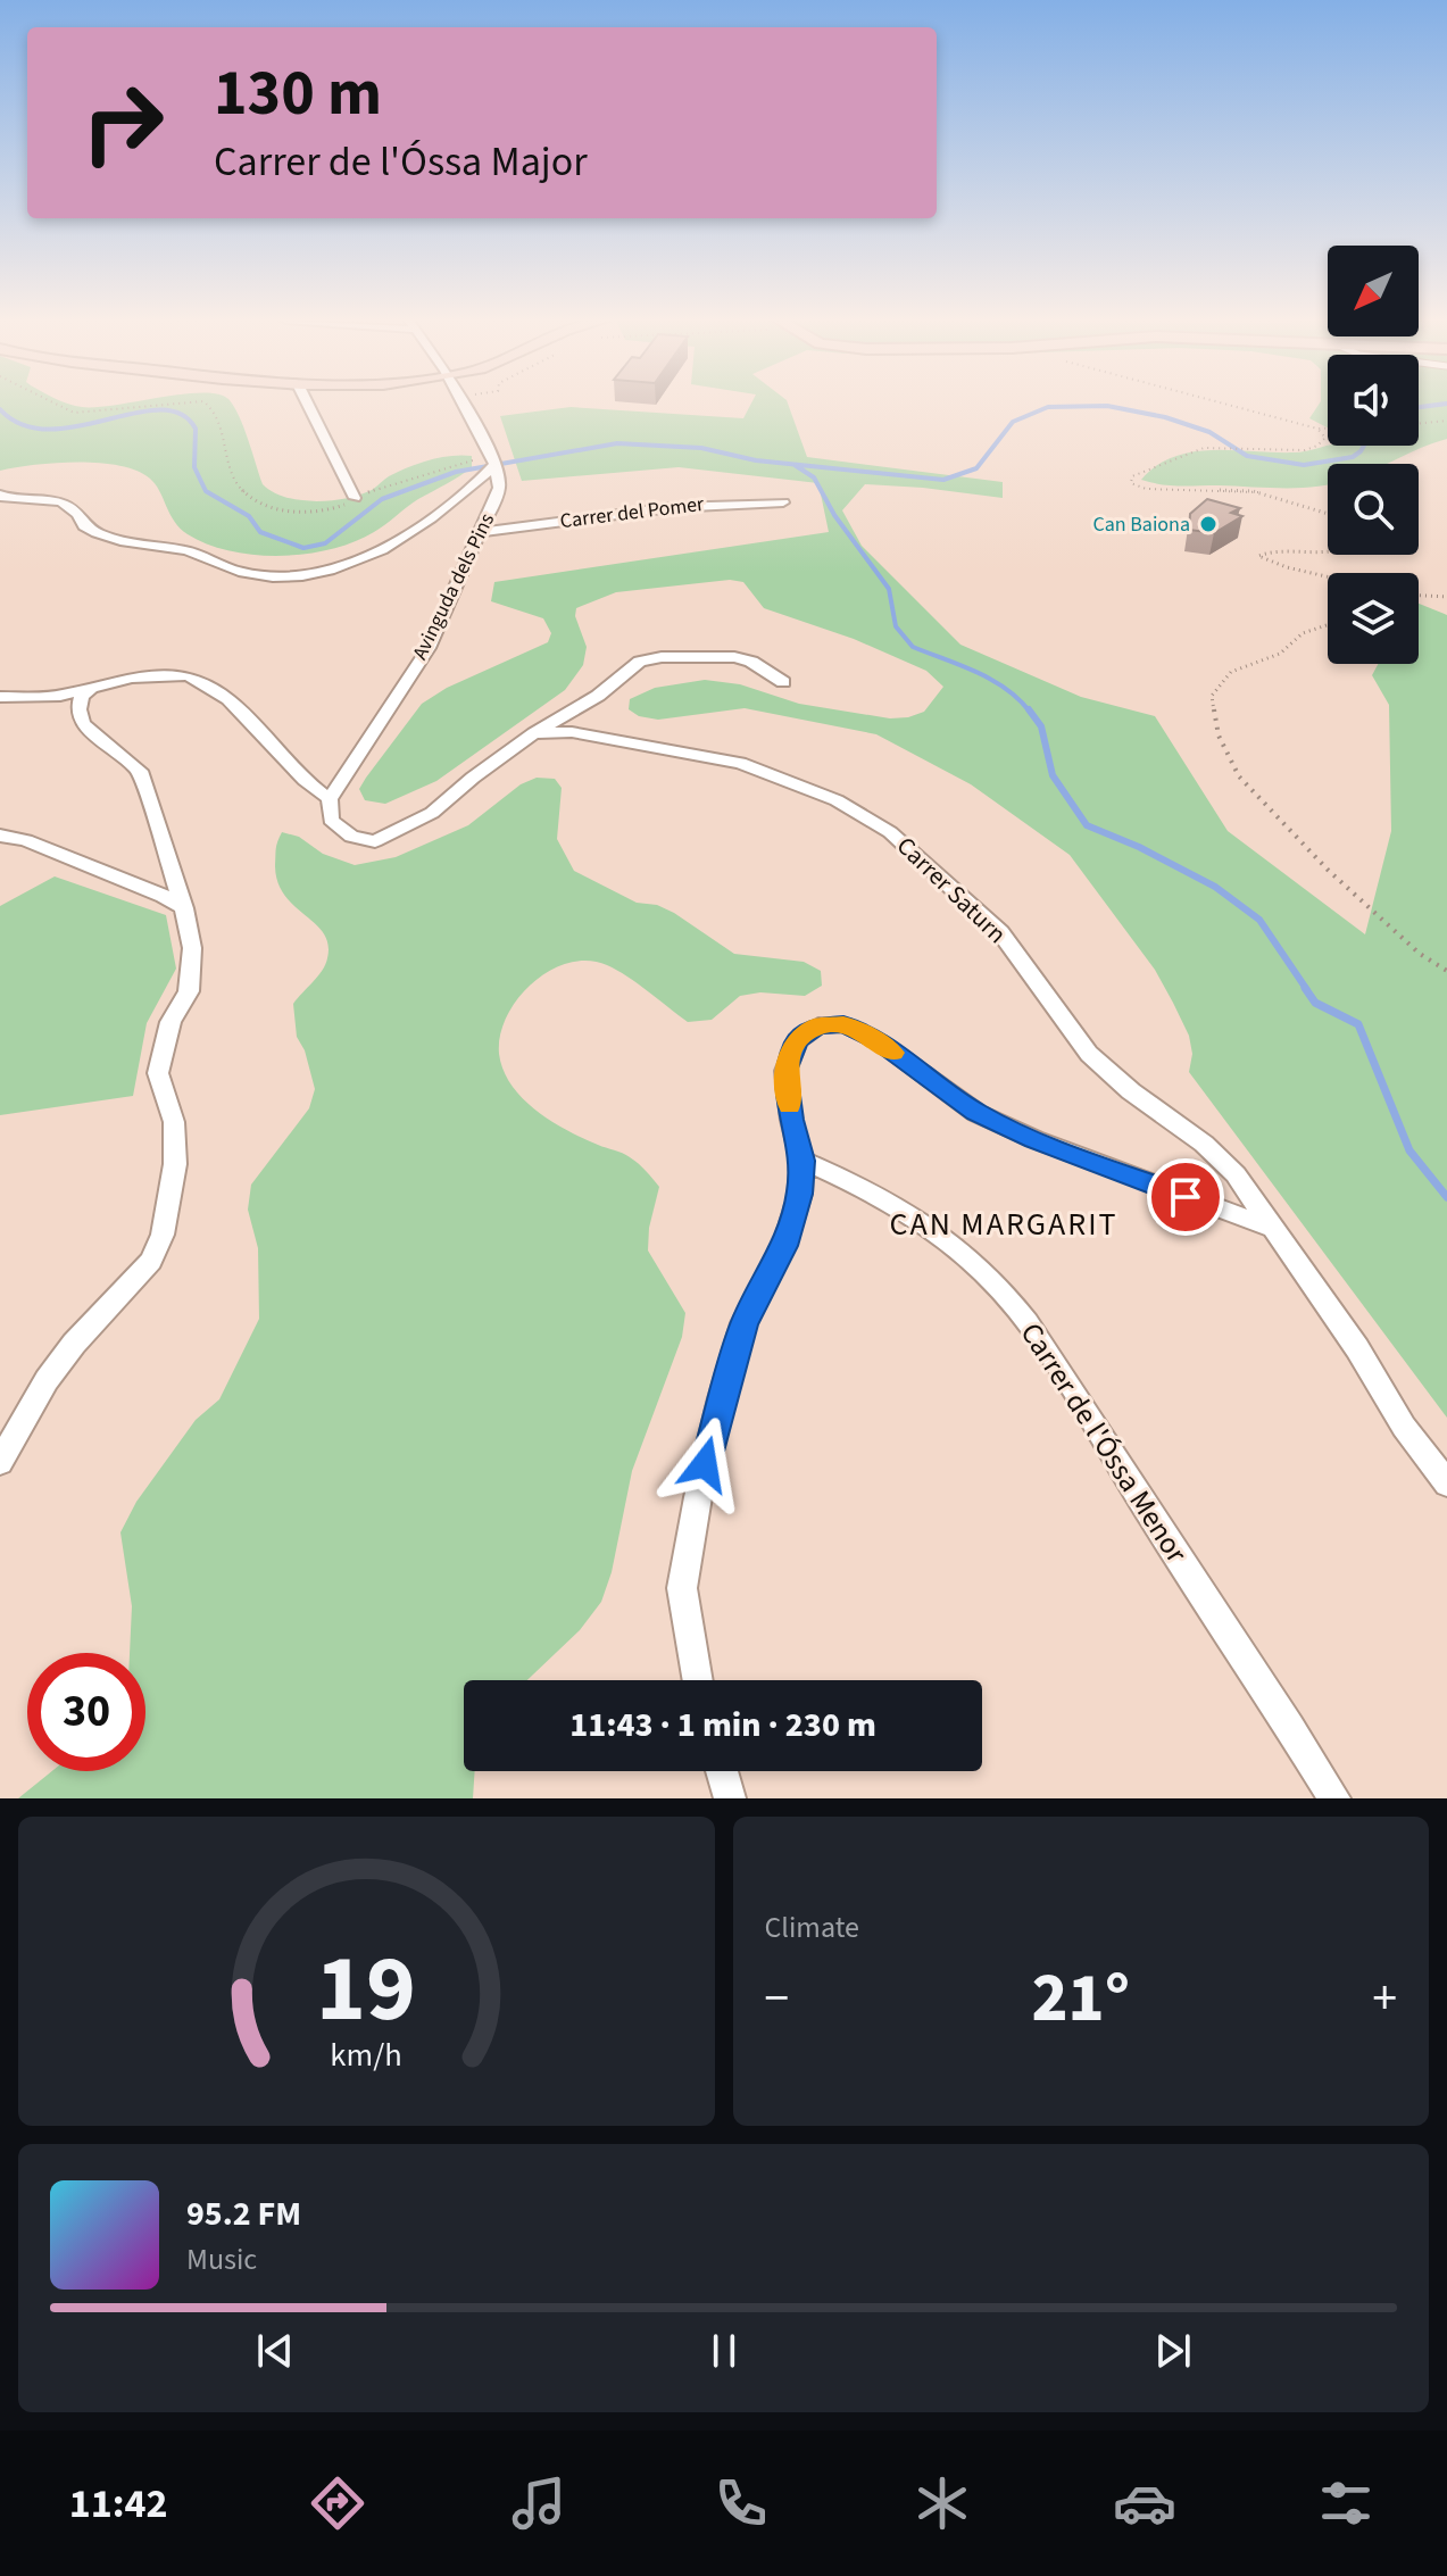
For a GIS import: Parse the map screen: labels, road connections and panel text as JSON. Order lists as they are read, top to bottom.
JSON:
{
  "streets": {
    "street": [
      "Carrer del Pomer",
      "Avinguda dels Pins",
      "Carrer Saturn",
      "Carrer de l'Óssa Menor"
    ]
  },
  "crossings": [
    ["Carrer del Pomer", "Avinguda dels Pins"]
  ],
  "districts": ["CAN MARGARIT"],
  "places": ["Can Baiona"],
  "north": "bottom left",
  "page": {
    "turn": ["130 m", "Carrer de l'Óssa Major"],
    "limit": "30",
    "trip": "11:43 · 1 min · 230 m",
    "tile": "Climate",
    "heat": ["−", "21°", "+"],
    "song": ["95.2 FM", "Music"],
    "tabs": "11:42",
    "gauge": ["19", "km/h"]
  }
}
